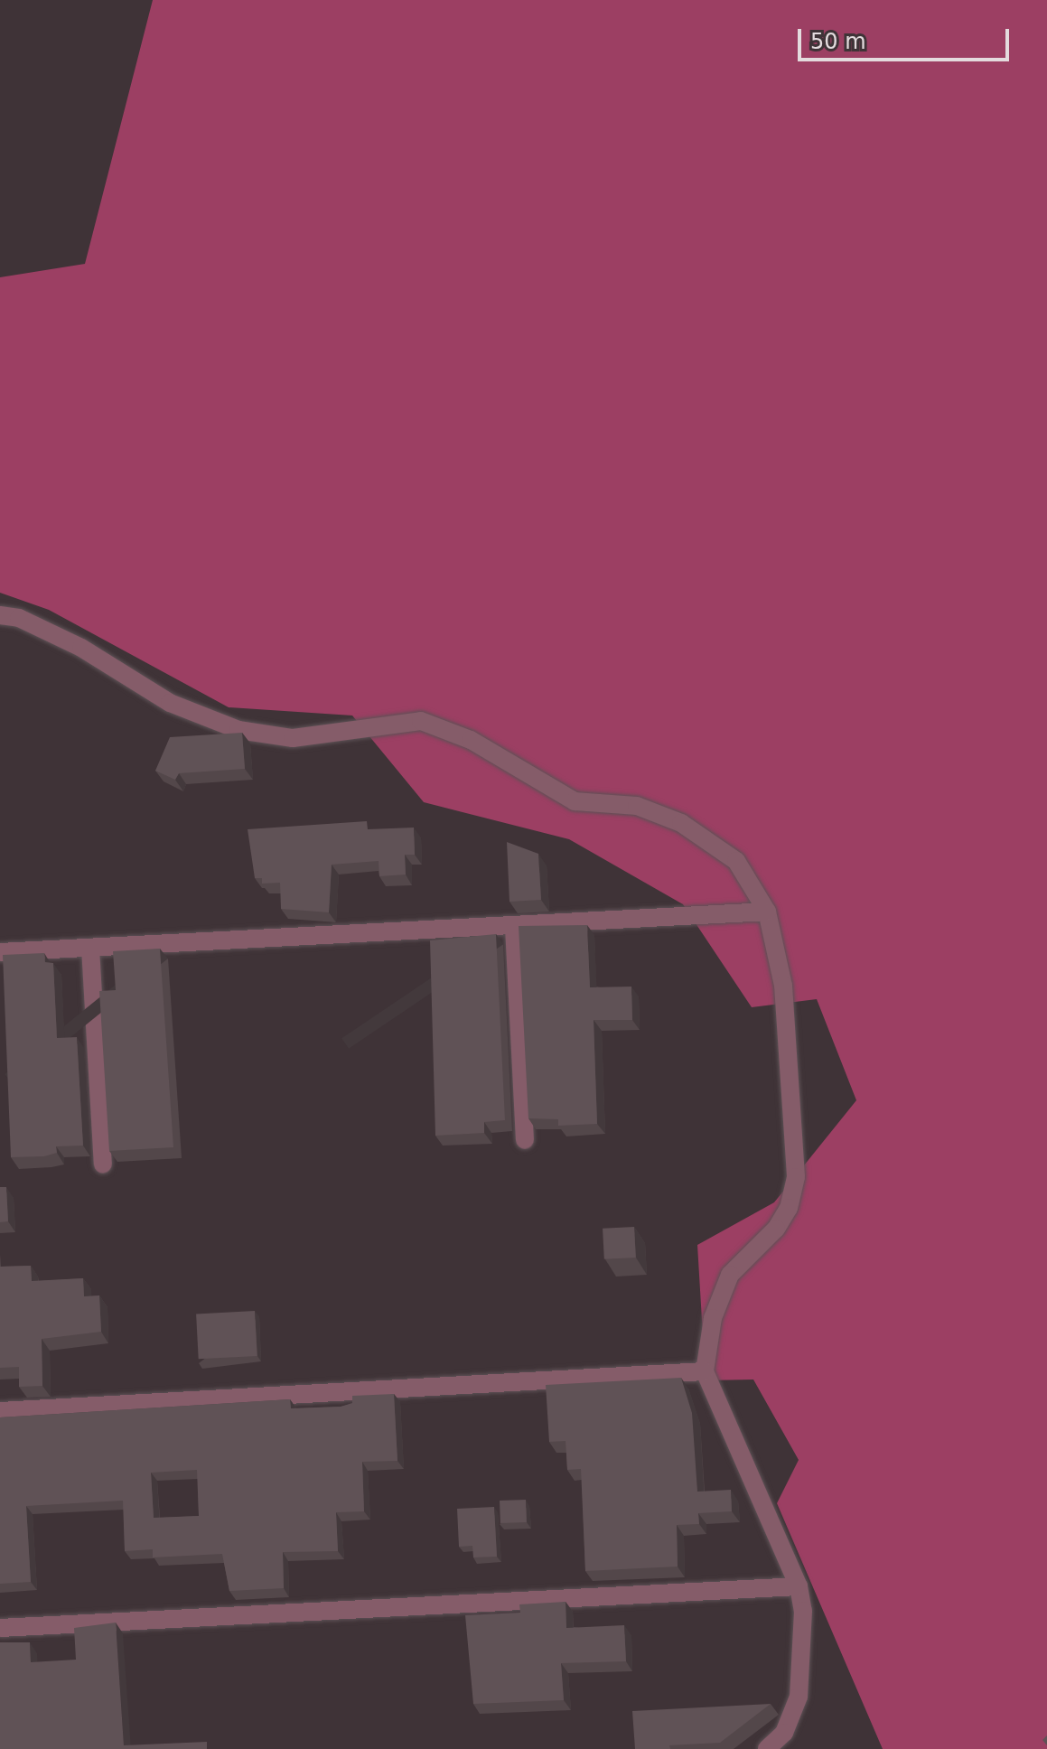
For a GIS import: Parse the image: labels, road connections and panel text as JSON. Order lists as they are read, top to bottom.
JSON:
{
  "scale_bar": "50 m"
}
